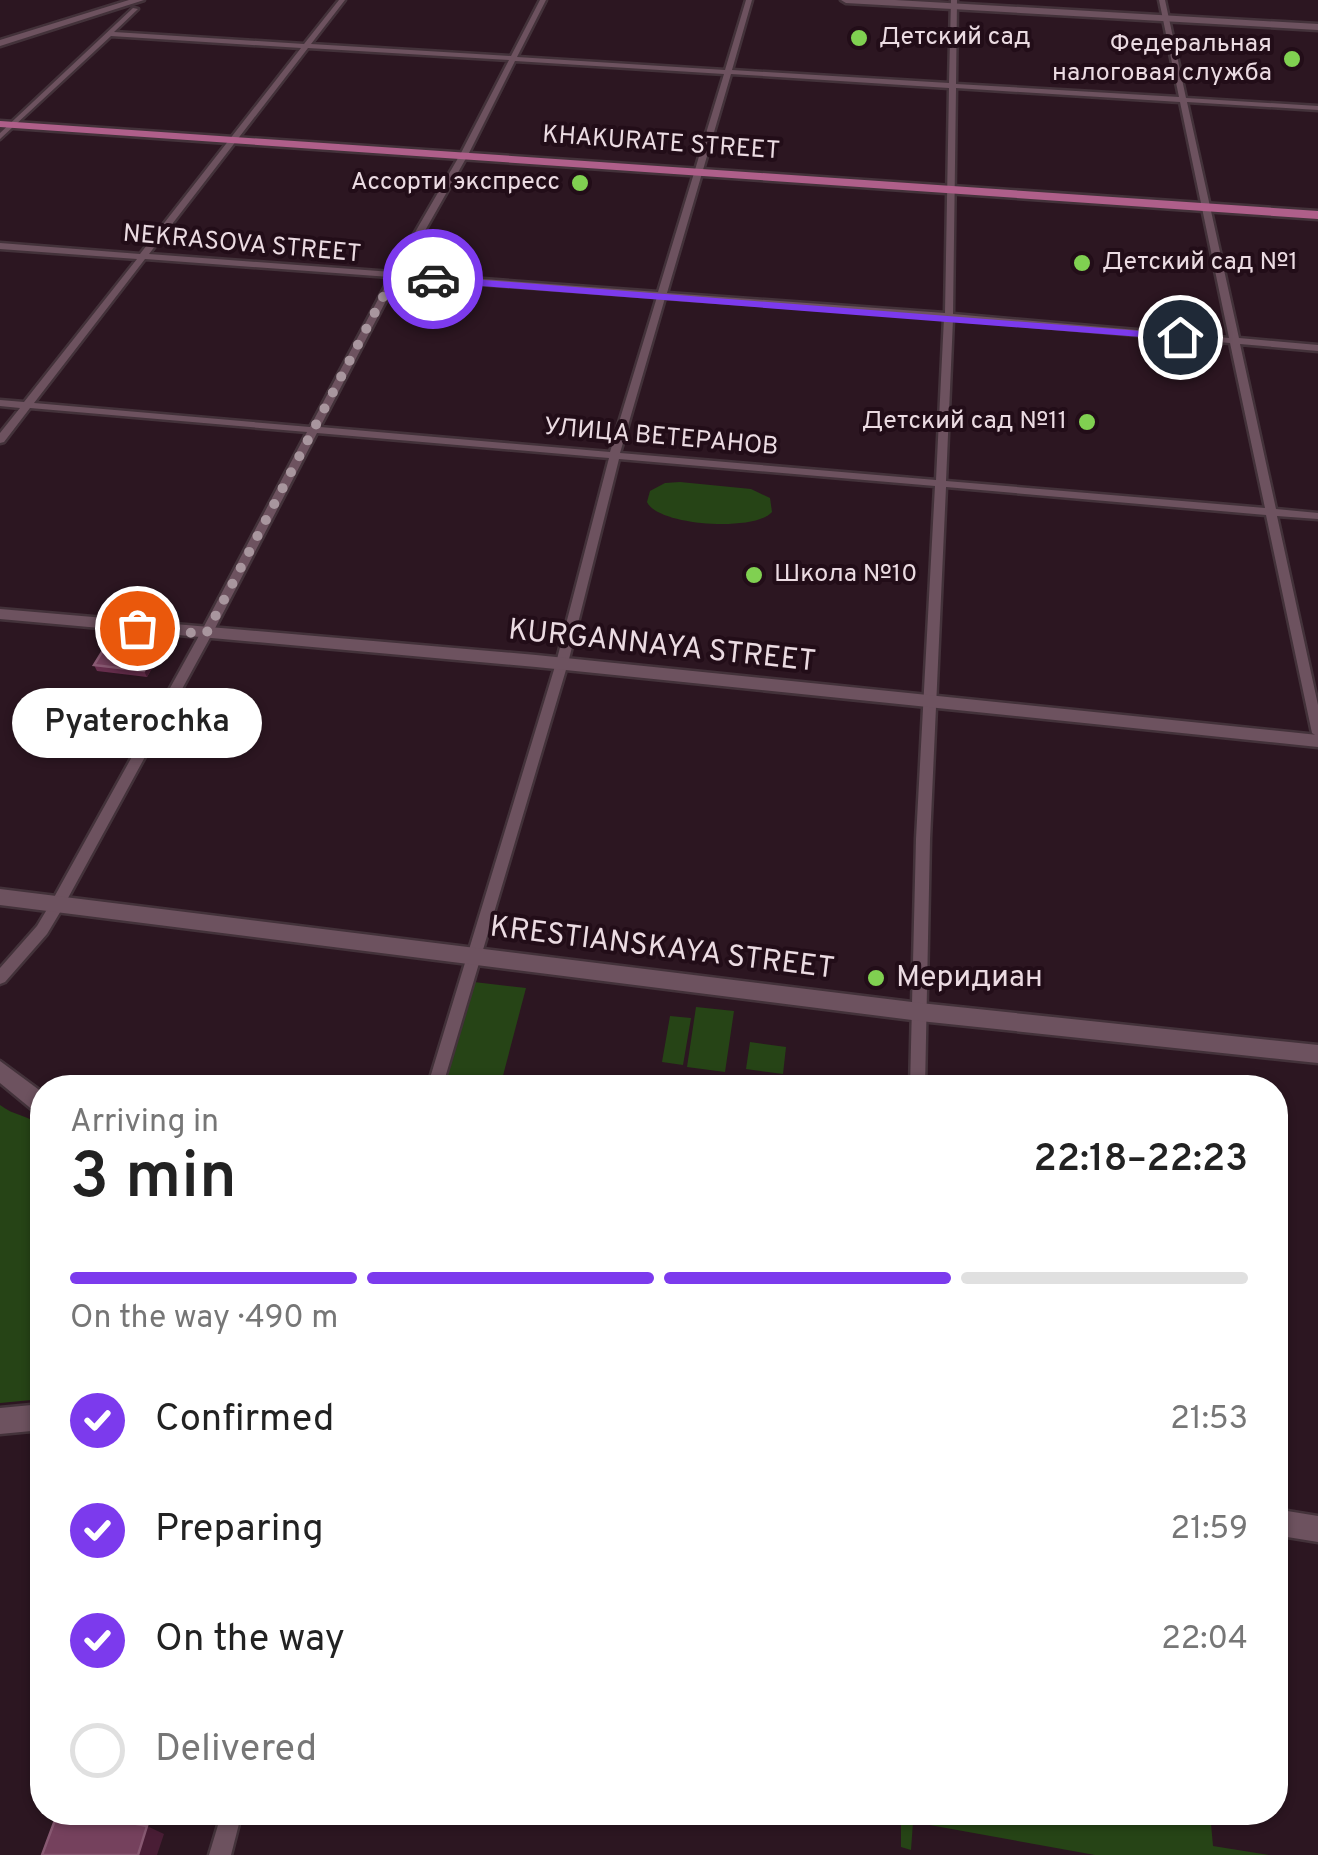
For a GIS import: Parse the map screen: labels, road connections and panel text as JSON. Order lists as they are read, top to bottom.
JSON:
{
  "streets": {
    "main road": ["KHAKURATE STREET"],
    "street": [
      "NEKRASOVA STREET",
      "УЛИЦА ВЕТЕРАНОВ",
      "KURGANNAYA STREET",
      "KRESTIANSKAYA STREET"
    ]
  },
  "places": [
    "Детский сад",
    "Федеральная налоговая служба",
    "Ассорти экспресс",
    "Детский сад №1",
    "Детский сад №11",
    "Школа №10",
    "Pyaterochka",
    "Меридиан"
  ],
  "page": {
    "bubble": "Pyaterochka",
    "heading": ["3 min", "Arriving in", "22:18–22:23"],
    "bar": "On the way · 490 m",
    "list": [
      ["Confirmed", "21:53"],
      ["Preparing", "21:59"],
      ["On the way", "22:04"],
      "Delivered"
    ]
  }
}
